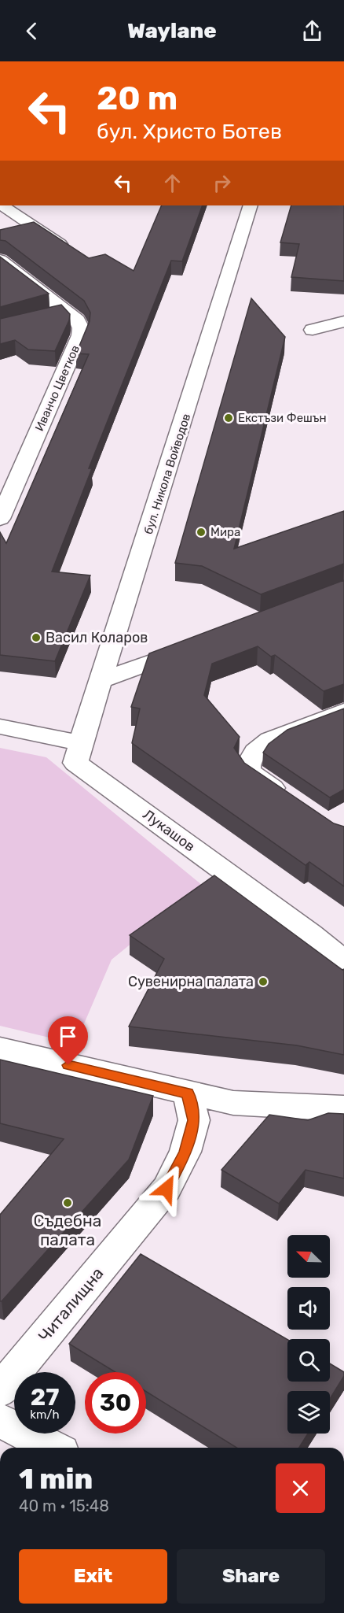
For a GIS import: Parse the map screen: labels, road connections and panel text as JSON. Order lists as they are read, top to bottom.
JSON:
{
  "streets": {
    "street": [
      "Иванчо Цветков",
      "бул. Никола Войводов",
      "Лукашов",
      "Читалищна"
    ]
  },
  "crossings": [
    ["бул. Никола Войводов", "Лукашов"]
  ],
  "places": [
    "Екстъзи Фешън",
    "Мира",
    "Васил Коларов",
    "Сувенирна палата",
    "Съдебна палата"
  ],
  "north": "top left",
  "page": {
    "header": "Waylane",
    "turn": ["20 m", "бул. Христо Ботев"],
    "speed": "27 km/h",
    "limit": "30",
    "heading": ["1 min", "40 m · 15:48"],
    "buttons": ["Exit", "Share"]
  }
}
